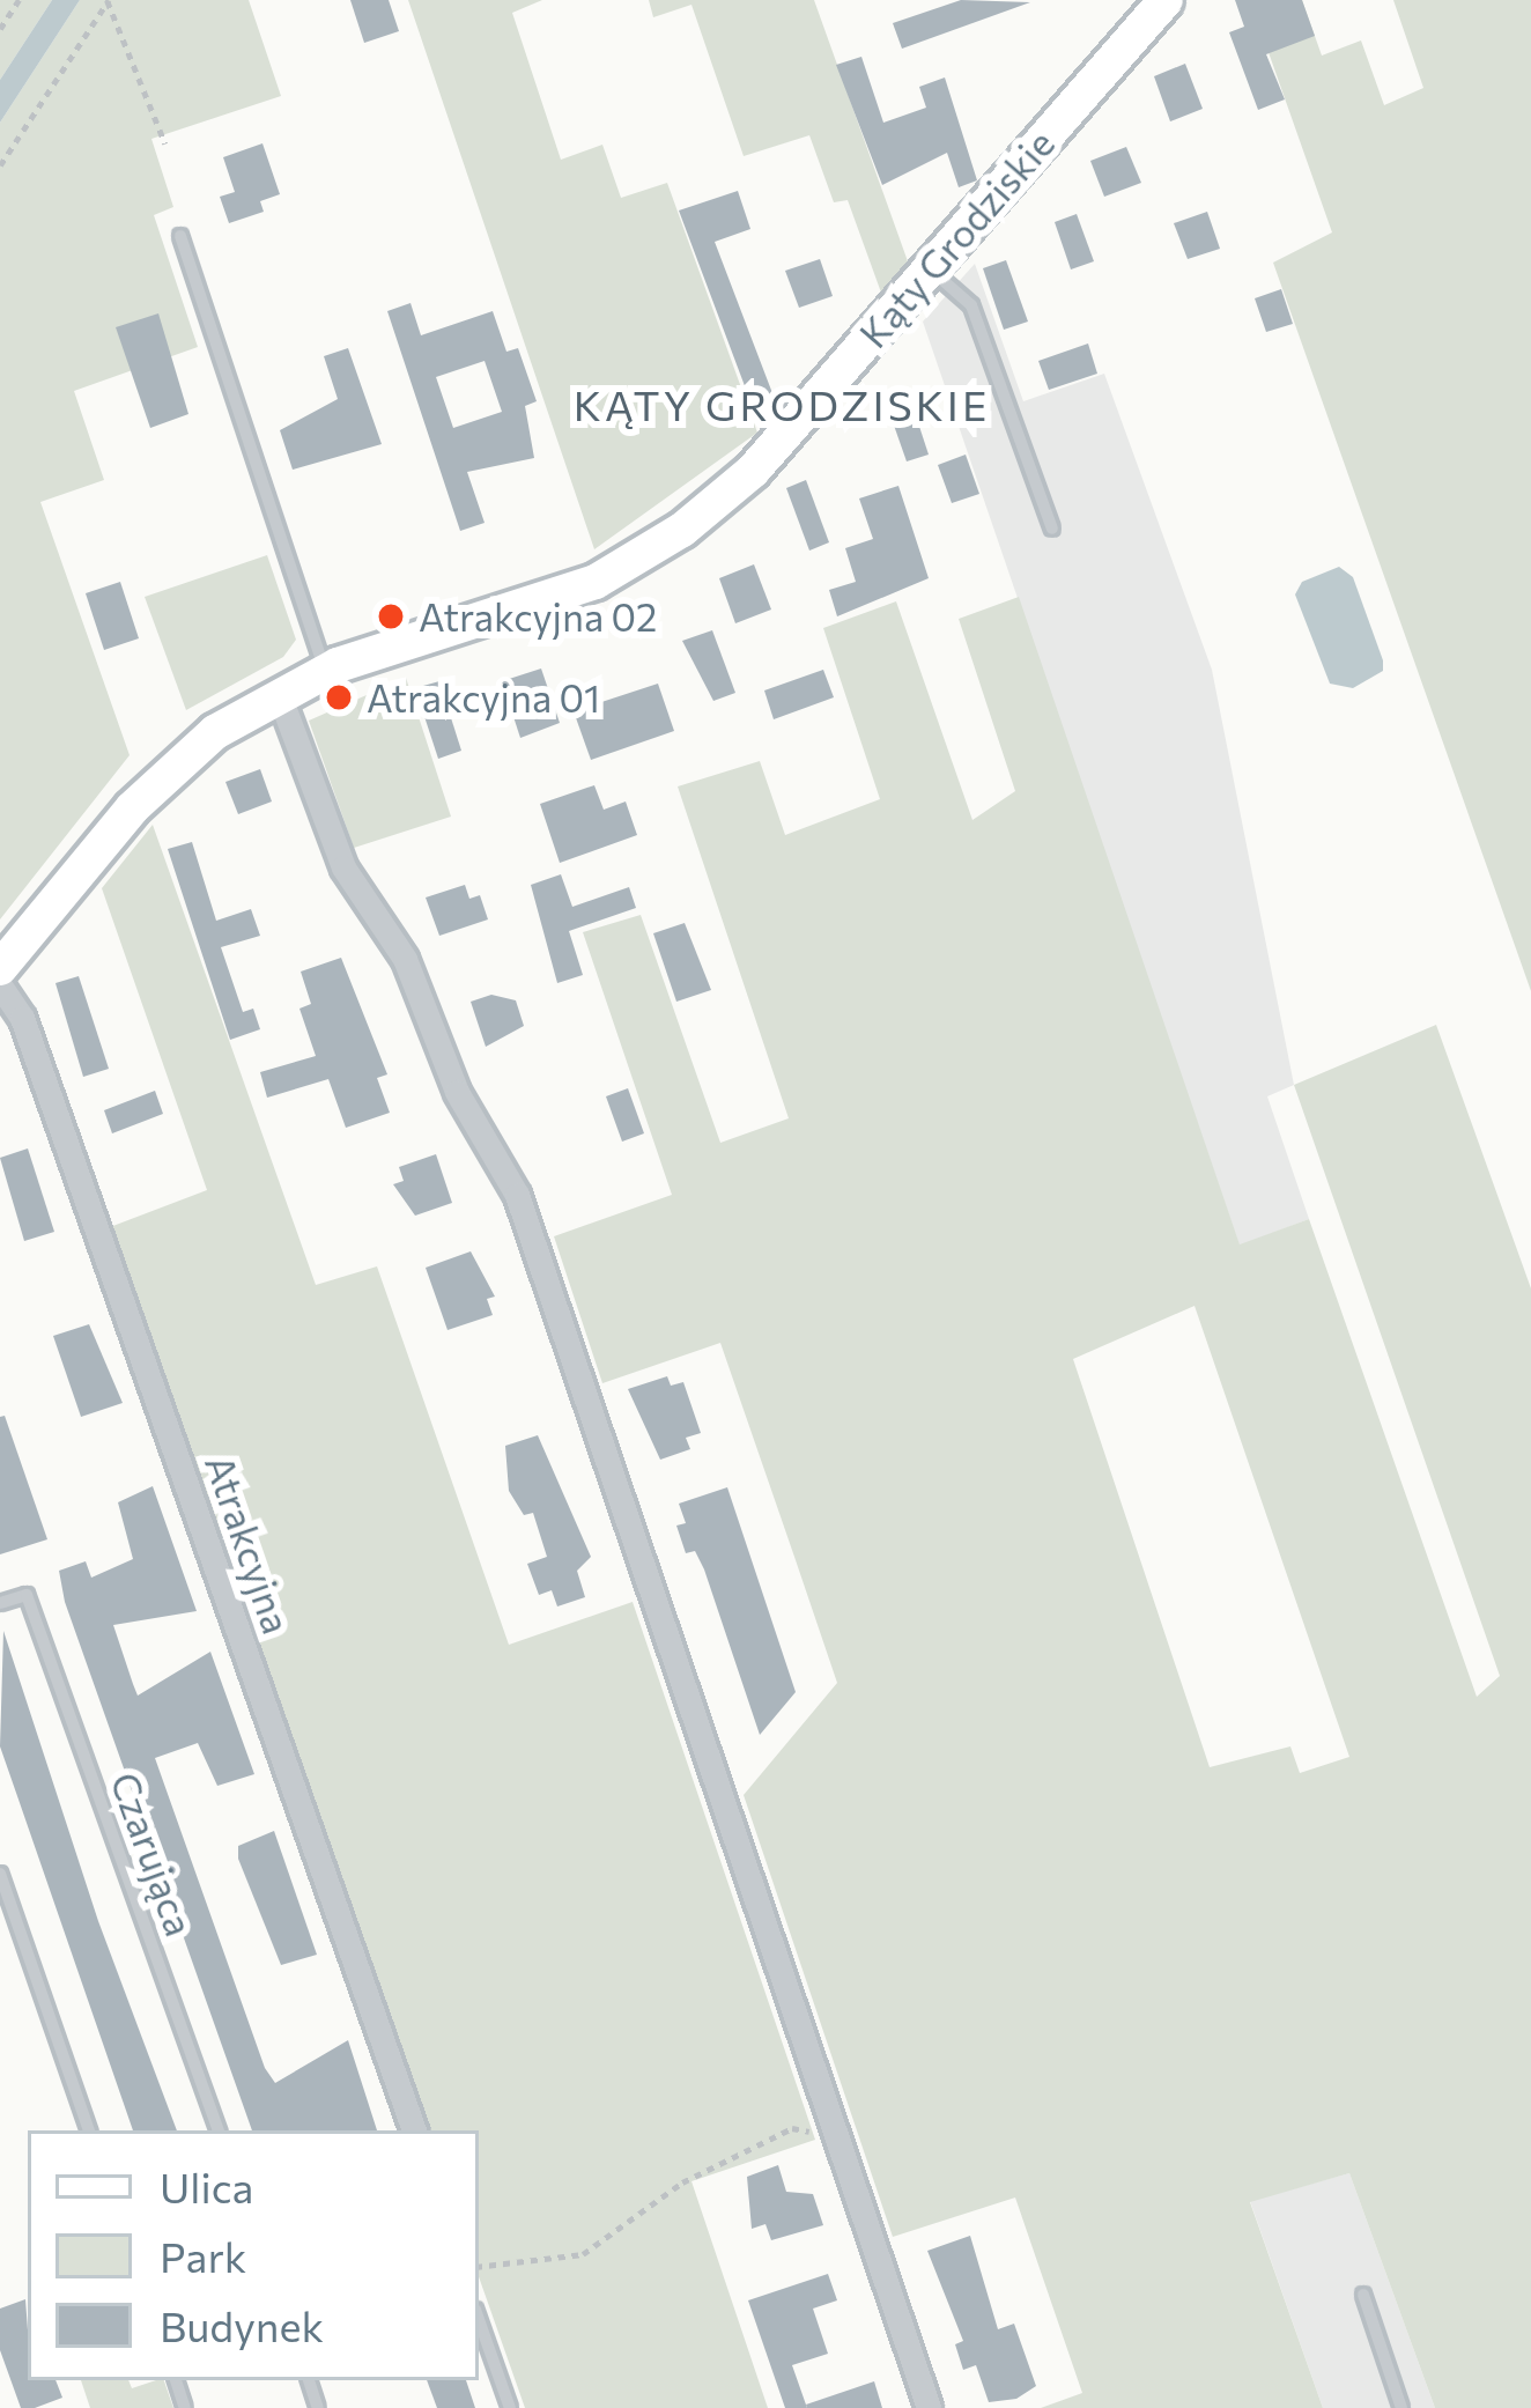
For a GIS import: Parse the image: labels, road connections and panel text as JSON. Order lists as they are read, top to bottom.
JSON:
{
  "streets": {
    "street": ["Kąty Grodziskie", "Atrakcyjna"],
    "lane": ["Czarująca"]
  },
  "districts": ["KĄTY GRODZISKIE"],
  "places": ["Atrakcyjna 02", "Atrakcyjna 01"],
  "legend": ["Ulica", "Park", "Budynek"]
}
